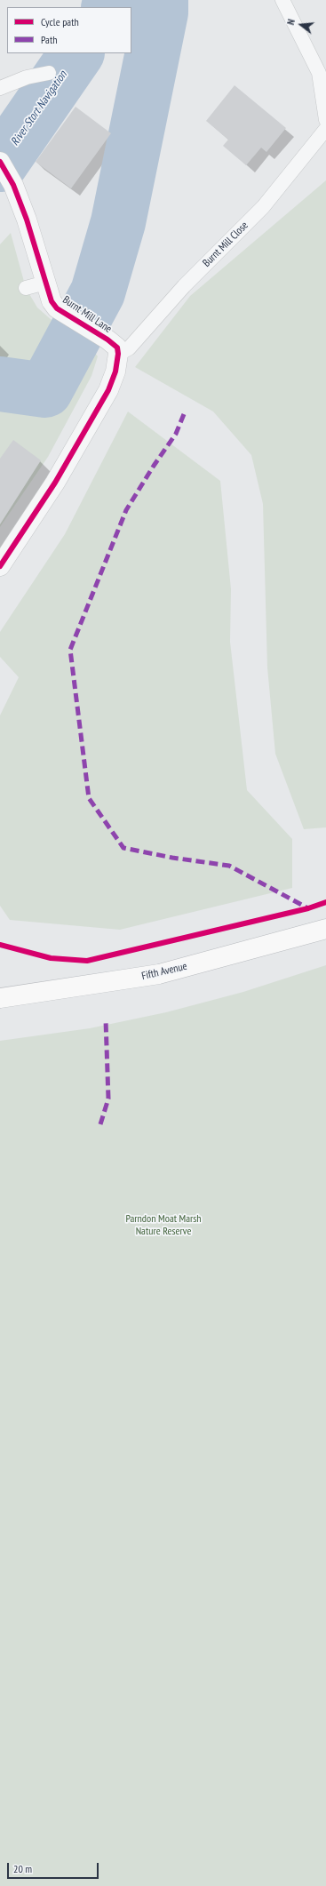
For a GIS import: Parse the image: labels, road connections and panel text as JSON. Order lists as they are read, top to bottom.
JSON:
{
  "streets": {
    "highway": ["Fifth Avenue"],
    "street": ["Burnt Mill Lane"],
    "lane": ["Burnt Mill Close"]
  },
  "crossings": [
    ["Burnt Mill Close", "Burnt Mill Lane"]
  ],
  "water": ["River Stort Navigation"],
  "parks": ["Parndon Moat Marsh Nature Reserve"],
  "legend": ["Cycle path", "Path"],
  "scale_bar": "20 m",
  "north": "left"
}
